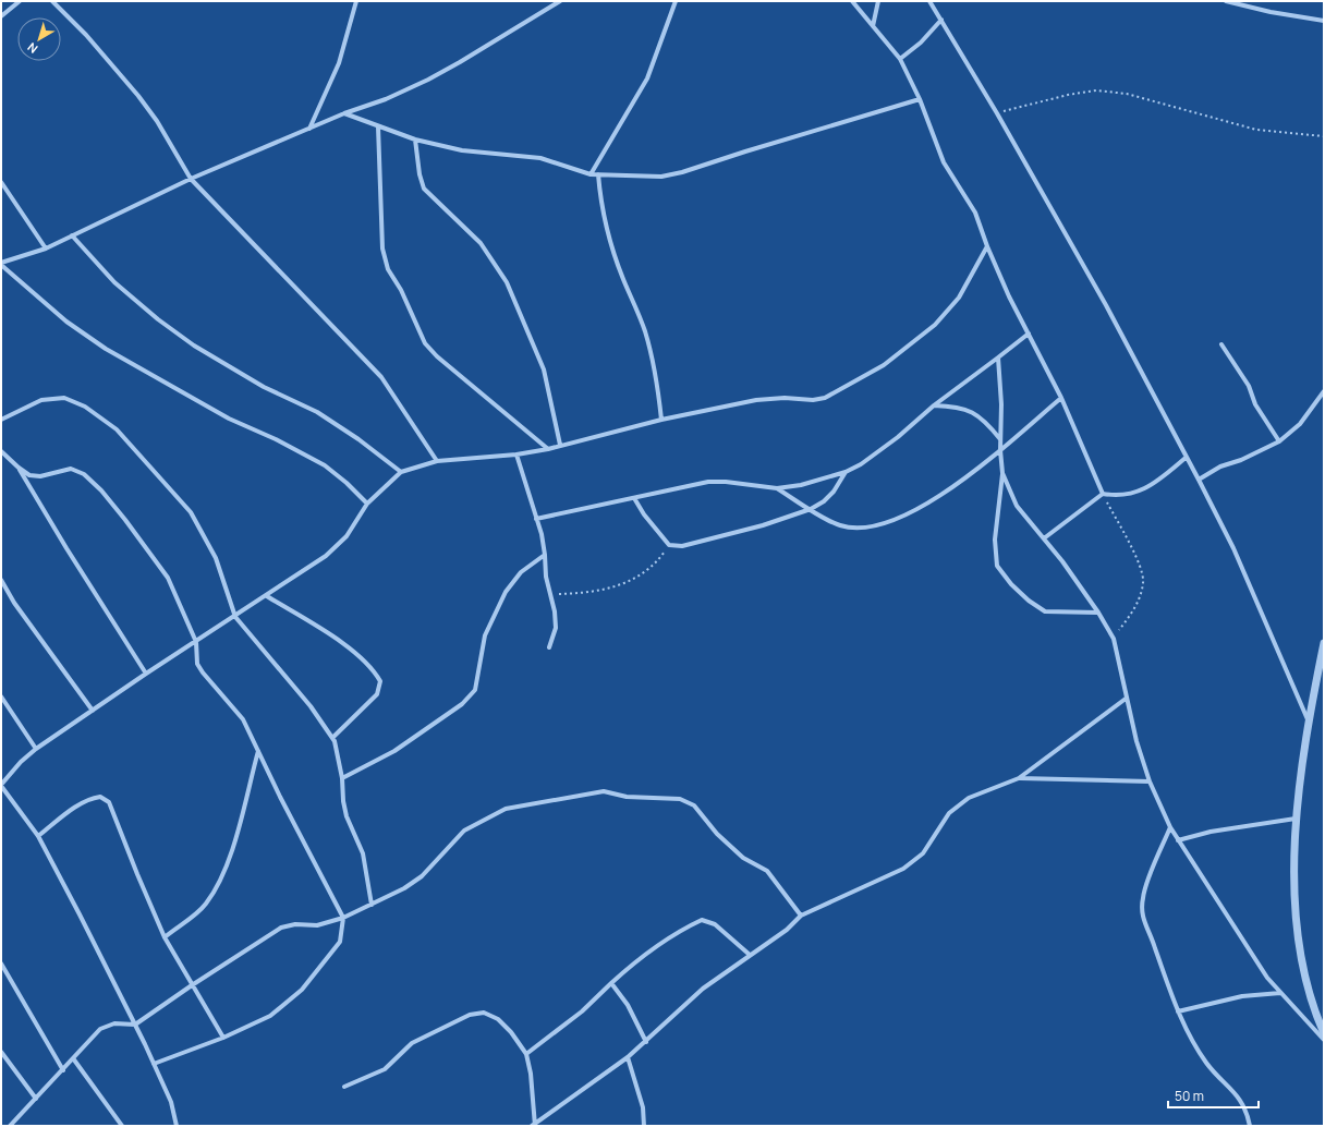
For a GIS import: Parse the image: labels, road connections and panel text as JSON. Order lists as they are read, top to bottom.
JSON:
{
  "scale_bar": "50 m",
  "north": "bottom left"
}
